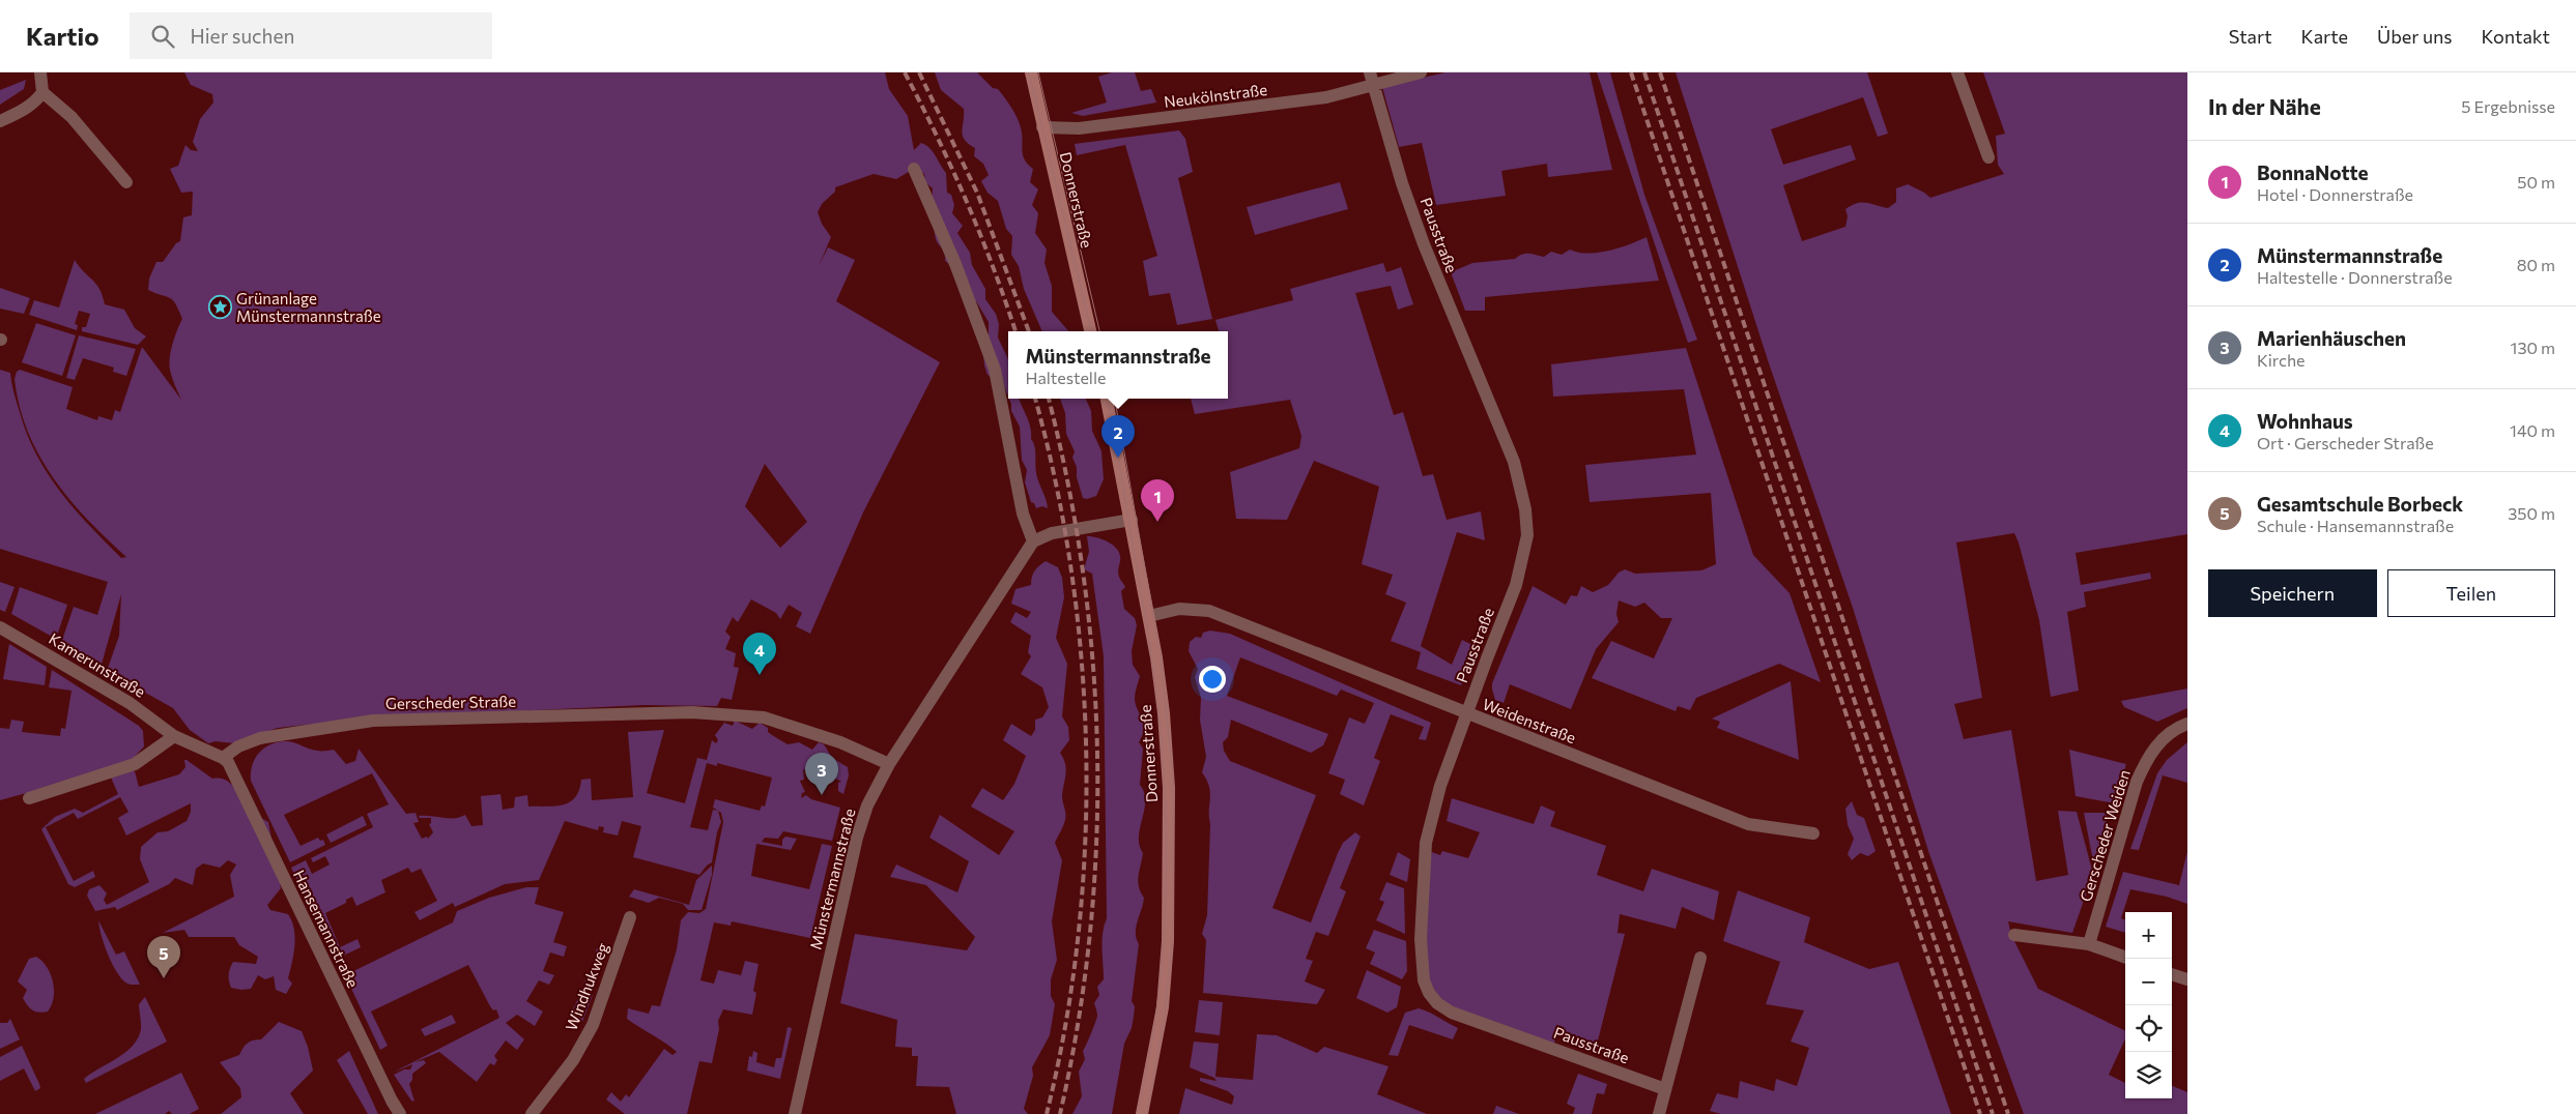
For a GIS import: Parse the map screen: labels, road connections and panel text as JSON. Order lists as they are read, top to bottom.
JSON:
{
  "streets": {
    "main road": ["Donnerstraße"],
    "street": [
      "Neukölnstraße",
      "Pausstraße",
      "Kamerunstraße",
      "Gerscheder Straße",
      "Weidenstraße",
      "Gerscheder Weiden",
      "Münstermannstraße",
      "Hansemannstraße",
      "Windhukweg"
    ]
  },
  "crossings": [
    ["Neukölnstraße", "Donnerstraße"],
    ["Neukölnstraße", "Pausstraße"],
    ["Donnerstraße", "Weidenstraße"],
    ["Pausstraße", "Weidenstraße"],
    ["Gerscheder Straße", "Münstermannstraße"],
    ["Gerscheder Straße", "Hansemannstraße"]
  ],
  "places": {
    "place": ["Grünanlage Münstermannstraße"]
  },
  "page": {
    "header": "Kartio",
    "search": "Hier suchen",
    "nav": [
      "Start",
      "Karte",
      "Über uns",
      "Kontakt"
    ],
    "heading": ["In der Nähe", "5 Ergebnisse"],
    "list": [
      {
        "mark": "1",
        "name": "BonnaNotte",
        "note": "Hotel · Donnerstraße",
        "value": "50 m"
      },
      {
        "mark": "2",
        "name": "Münstermannstraße",
        "note": "Haltestelle · Donnerstraße",
        "value": "80 m"
      },
      {
        "mark": "3",
        "name": "Marienhäuschen",
        "note": "Kirche",
        "value": "130 m"
      },
      {
        "mark": "4",
        "name": "Wohnhaus",
        "note": "Ort · Gerscheder Straße",
        "value": "140 m"
      },
      {
        "mark": "5",
        "name": "Gesamtschule Borbeck",
        "note": "Schule · Hansemannstraße",
        "value": "350 m"
      }
    ],
    "popup": ["Münstermannstraße", "Haltestelle"],
    "pins": [
      "2",
      "1",
      "4",
      "3",
      "5"
    ],
    "buttons": ["Speichern", "Teilen"],
    "map_buttons": ["+", "−"]
  }
}
